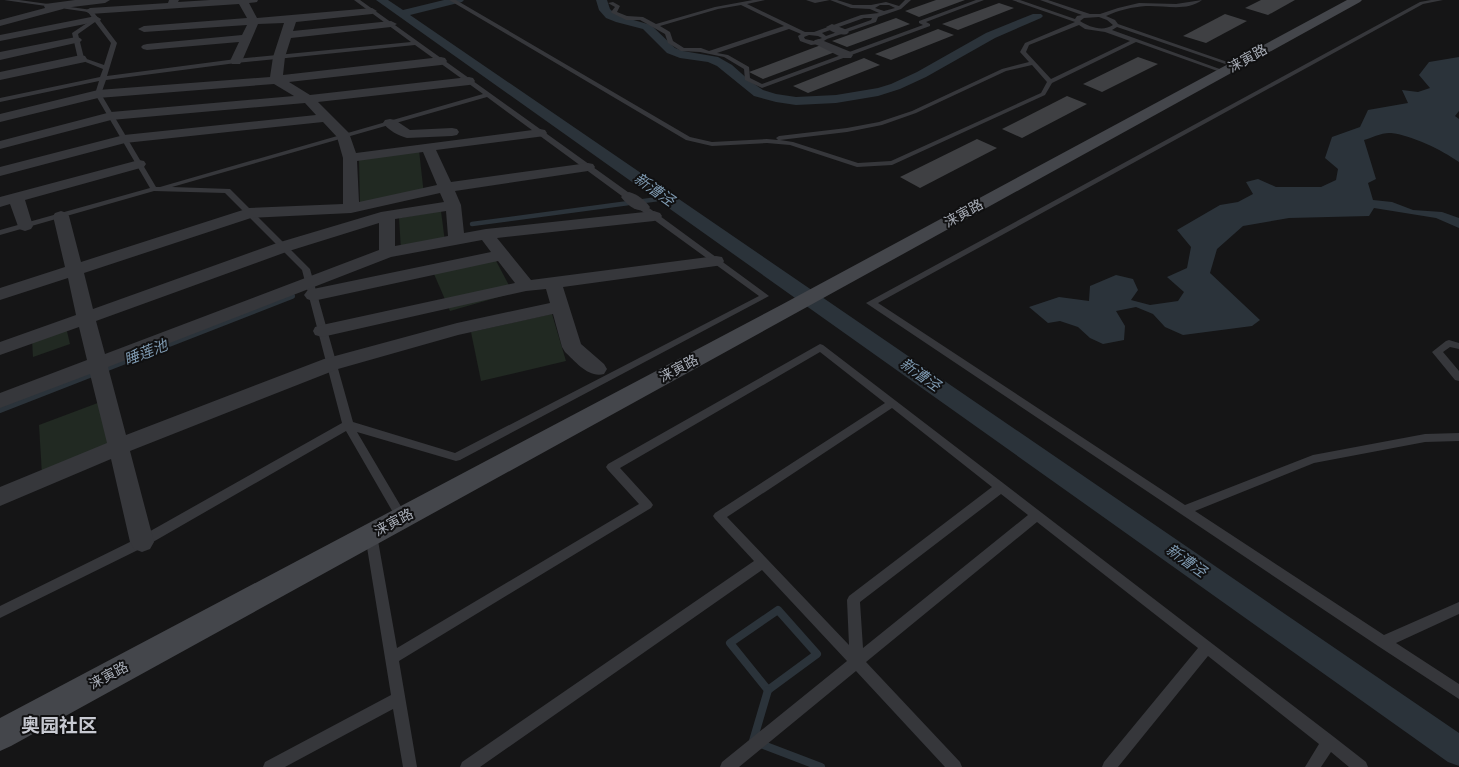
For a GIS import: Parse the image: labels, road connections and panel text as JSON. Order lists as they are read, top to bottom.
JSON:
{
  "streets": {
    "street": ["涞寅路"]
  },
  "districts": ["奥园社区"],
  "water": ["新漕泾", "睡莲池"]
}
